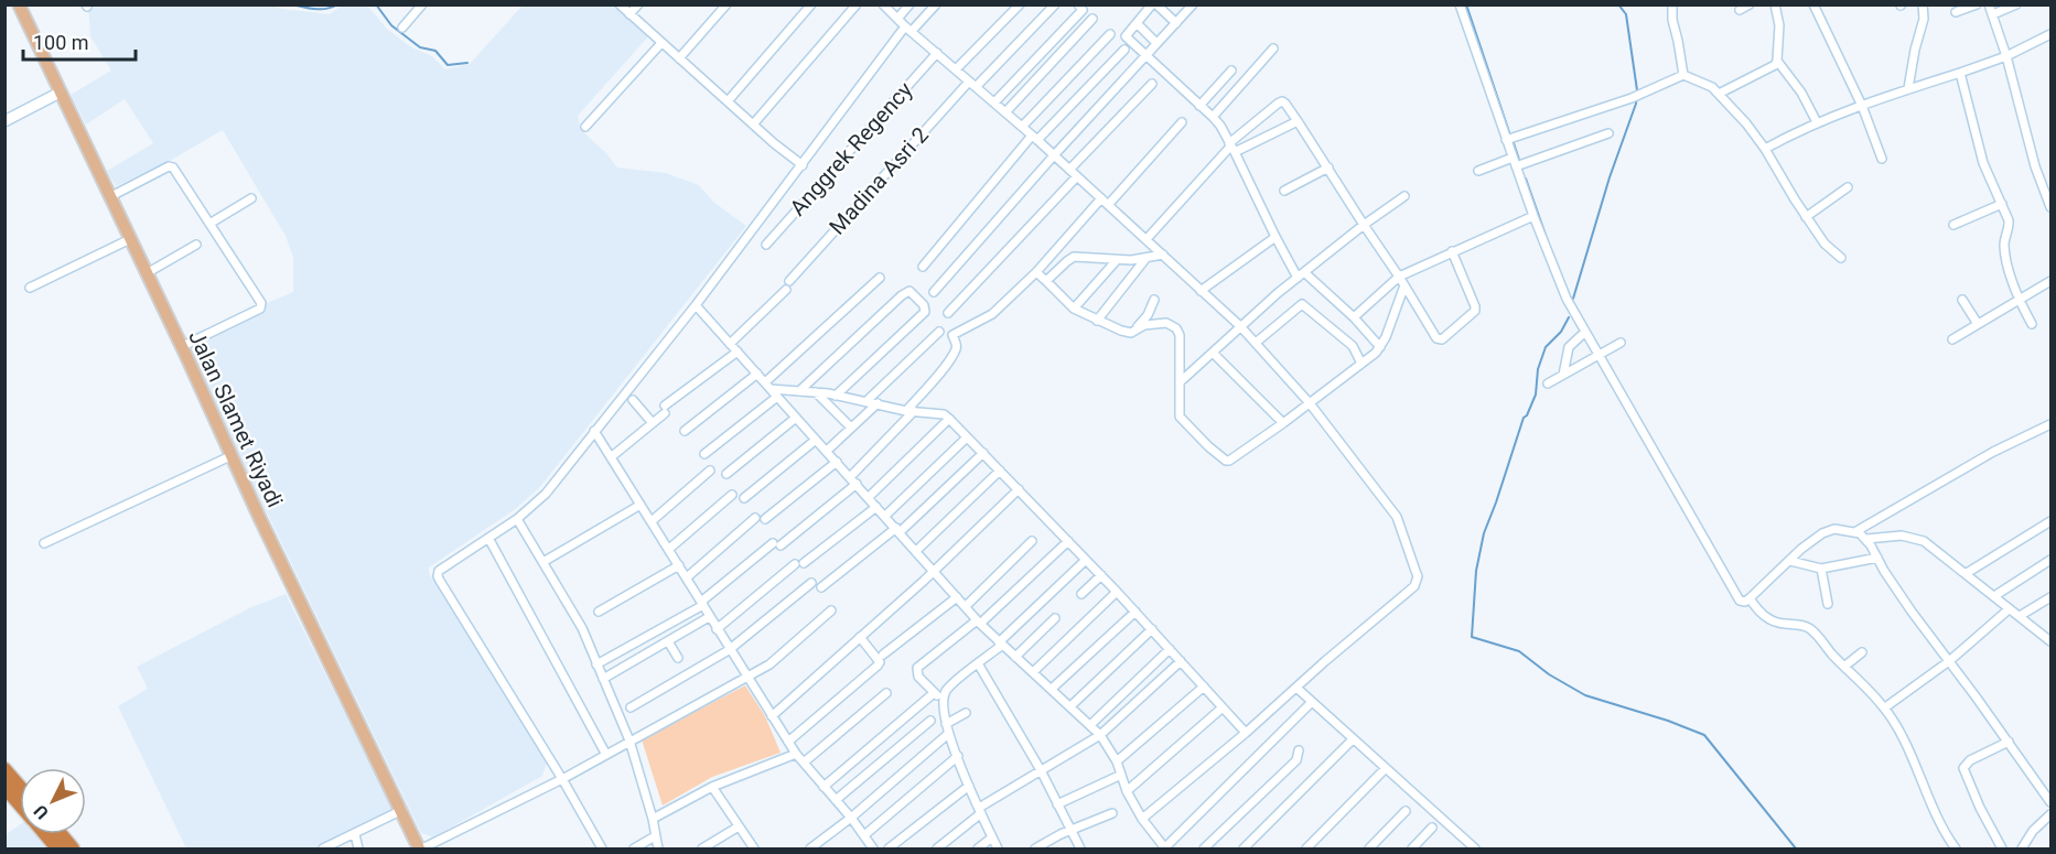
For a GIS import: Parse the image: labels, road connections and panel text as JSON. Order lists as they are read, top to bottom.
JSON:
{
  "streets": {
    "main road": ["Jalan Slamet Riyadi"],
    "street": ["Anggrek Regency", "Madina Asri 2"]
  },
  "scale_bar": "100 m",
  "north": "bottom left"
}
